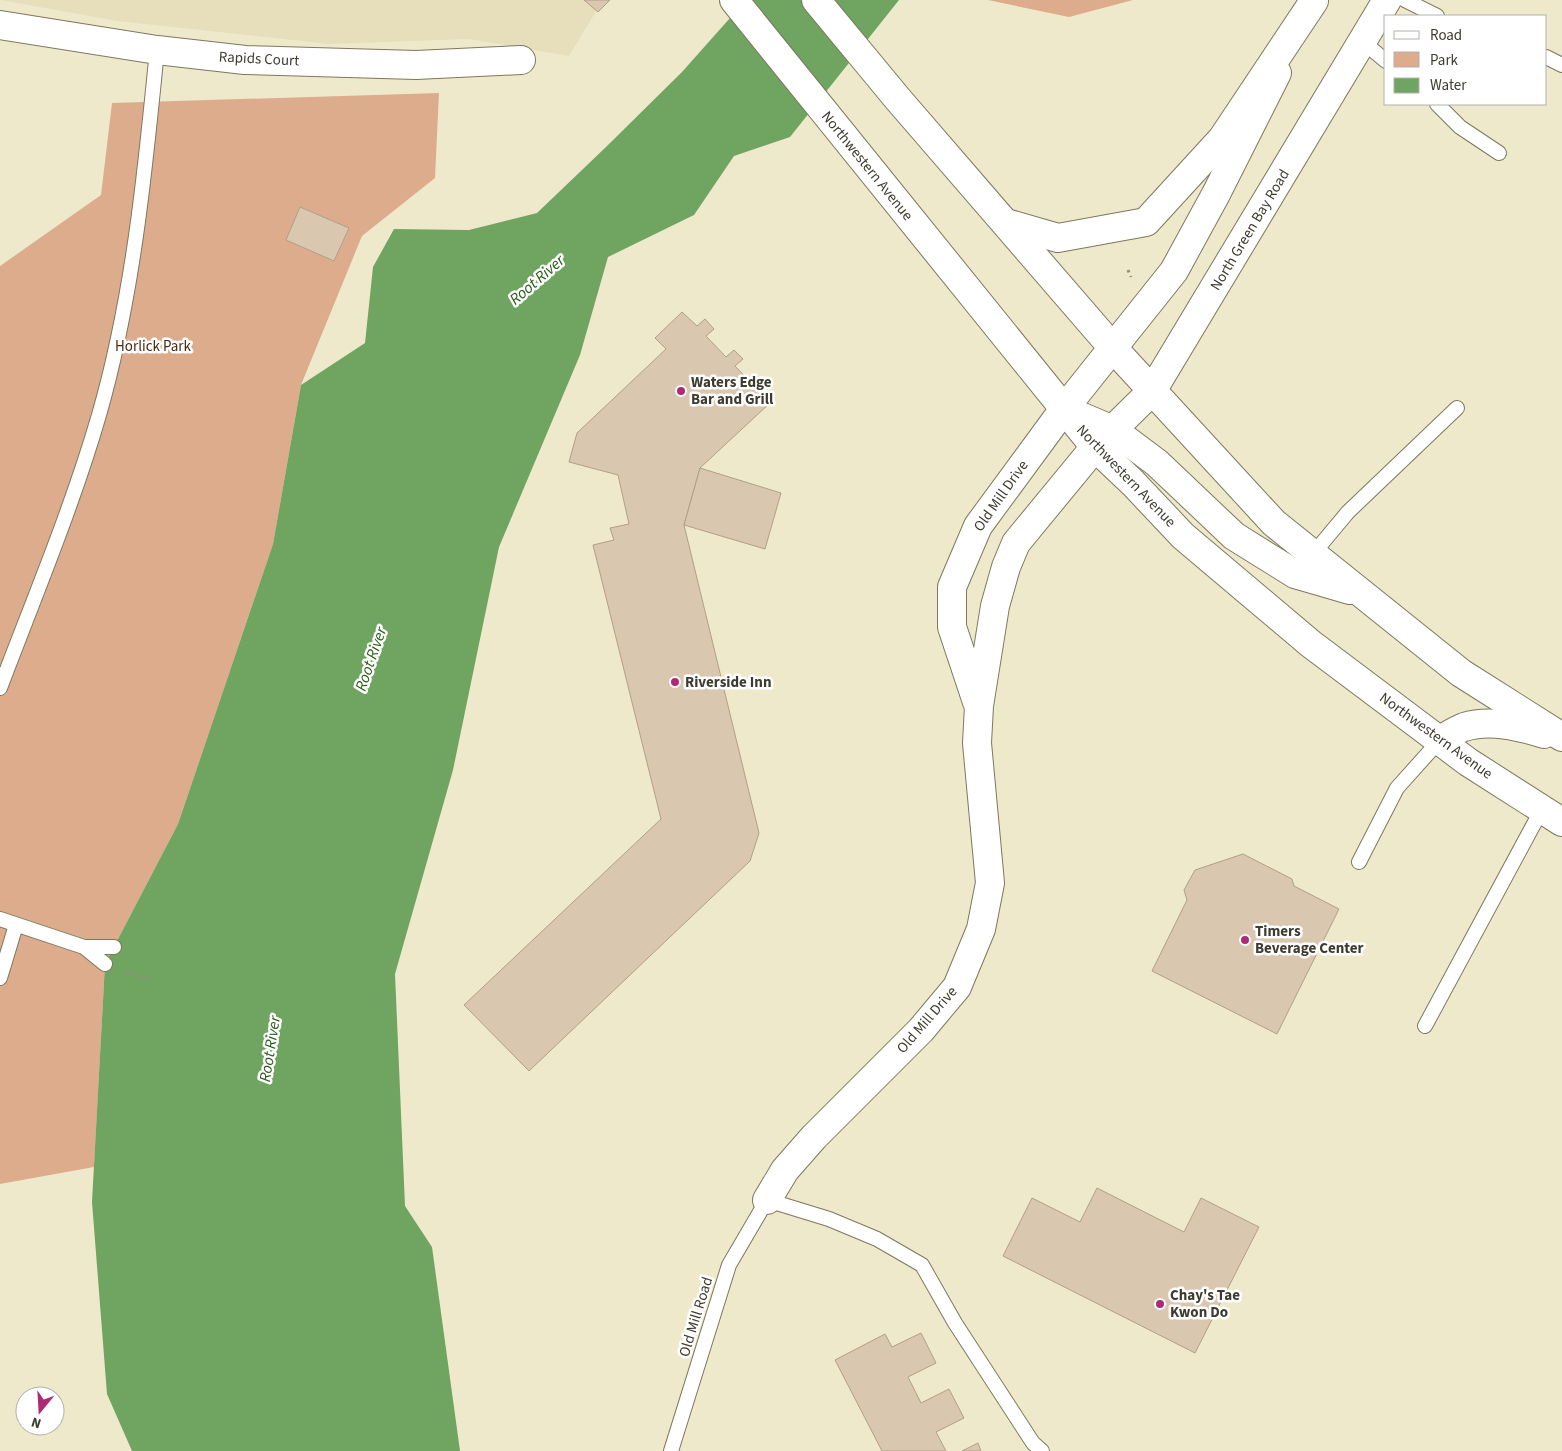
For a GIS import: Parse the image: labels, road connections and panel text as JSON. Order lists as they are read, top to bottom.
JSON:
{
  "streets": {
    "main road": [
      "Rapids Court",
      "Northwestern Avenue",
      "North Green Bay Road",
      "Old Mill Drive"
    ],
    "lane": ["Old Mill Road"]
  },
  "crossings": [
    ["Northwestern Avenue", "North Green Bay Road"],
    ["Northwestern Avenue", "Old Mill Drive"],
    ["North Green Bay Road", "Old Mill Drive"],
    ["Old Mill Drive", "Old Mill Road"]
  ],
  "water": ["Root River"],
  "parks": ["Horlick Park"],
  "places": [
    "Waters Edge Bar and Grill",
    "Riverside Inn",
    "Timers Beverage Center",
    "Chay's Tae Kwon Do"
  ],
  "legend": ["Road", "Park", "Water"],
  "north": "bottom"
}
